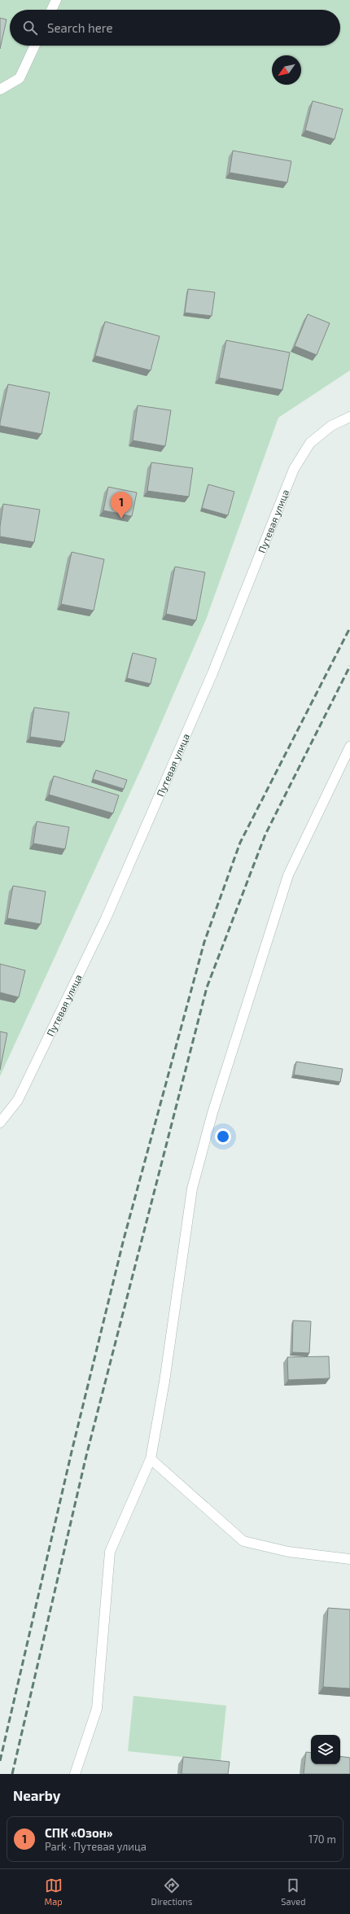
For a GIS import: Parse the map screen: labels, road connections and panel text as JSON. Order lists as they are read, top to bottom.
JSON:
{
  "streets": {
    "street": ["Путевая улица"]
  },
  "north": "bottom left",
  "page": {
    "search": "Search here",
    "pins": "1",
    "heading": "Nearby",
    "list": [
      {
        "mark": "1",
        "name": "СПК «Озон»",
        "note": "Park · Путевая улица",
        "value": "170 m"
      }
    ],
    "nav": ["Map", "Directions", "Saved"]
  }
}
